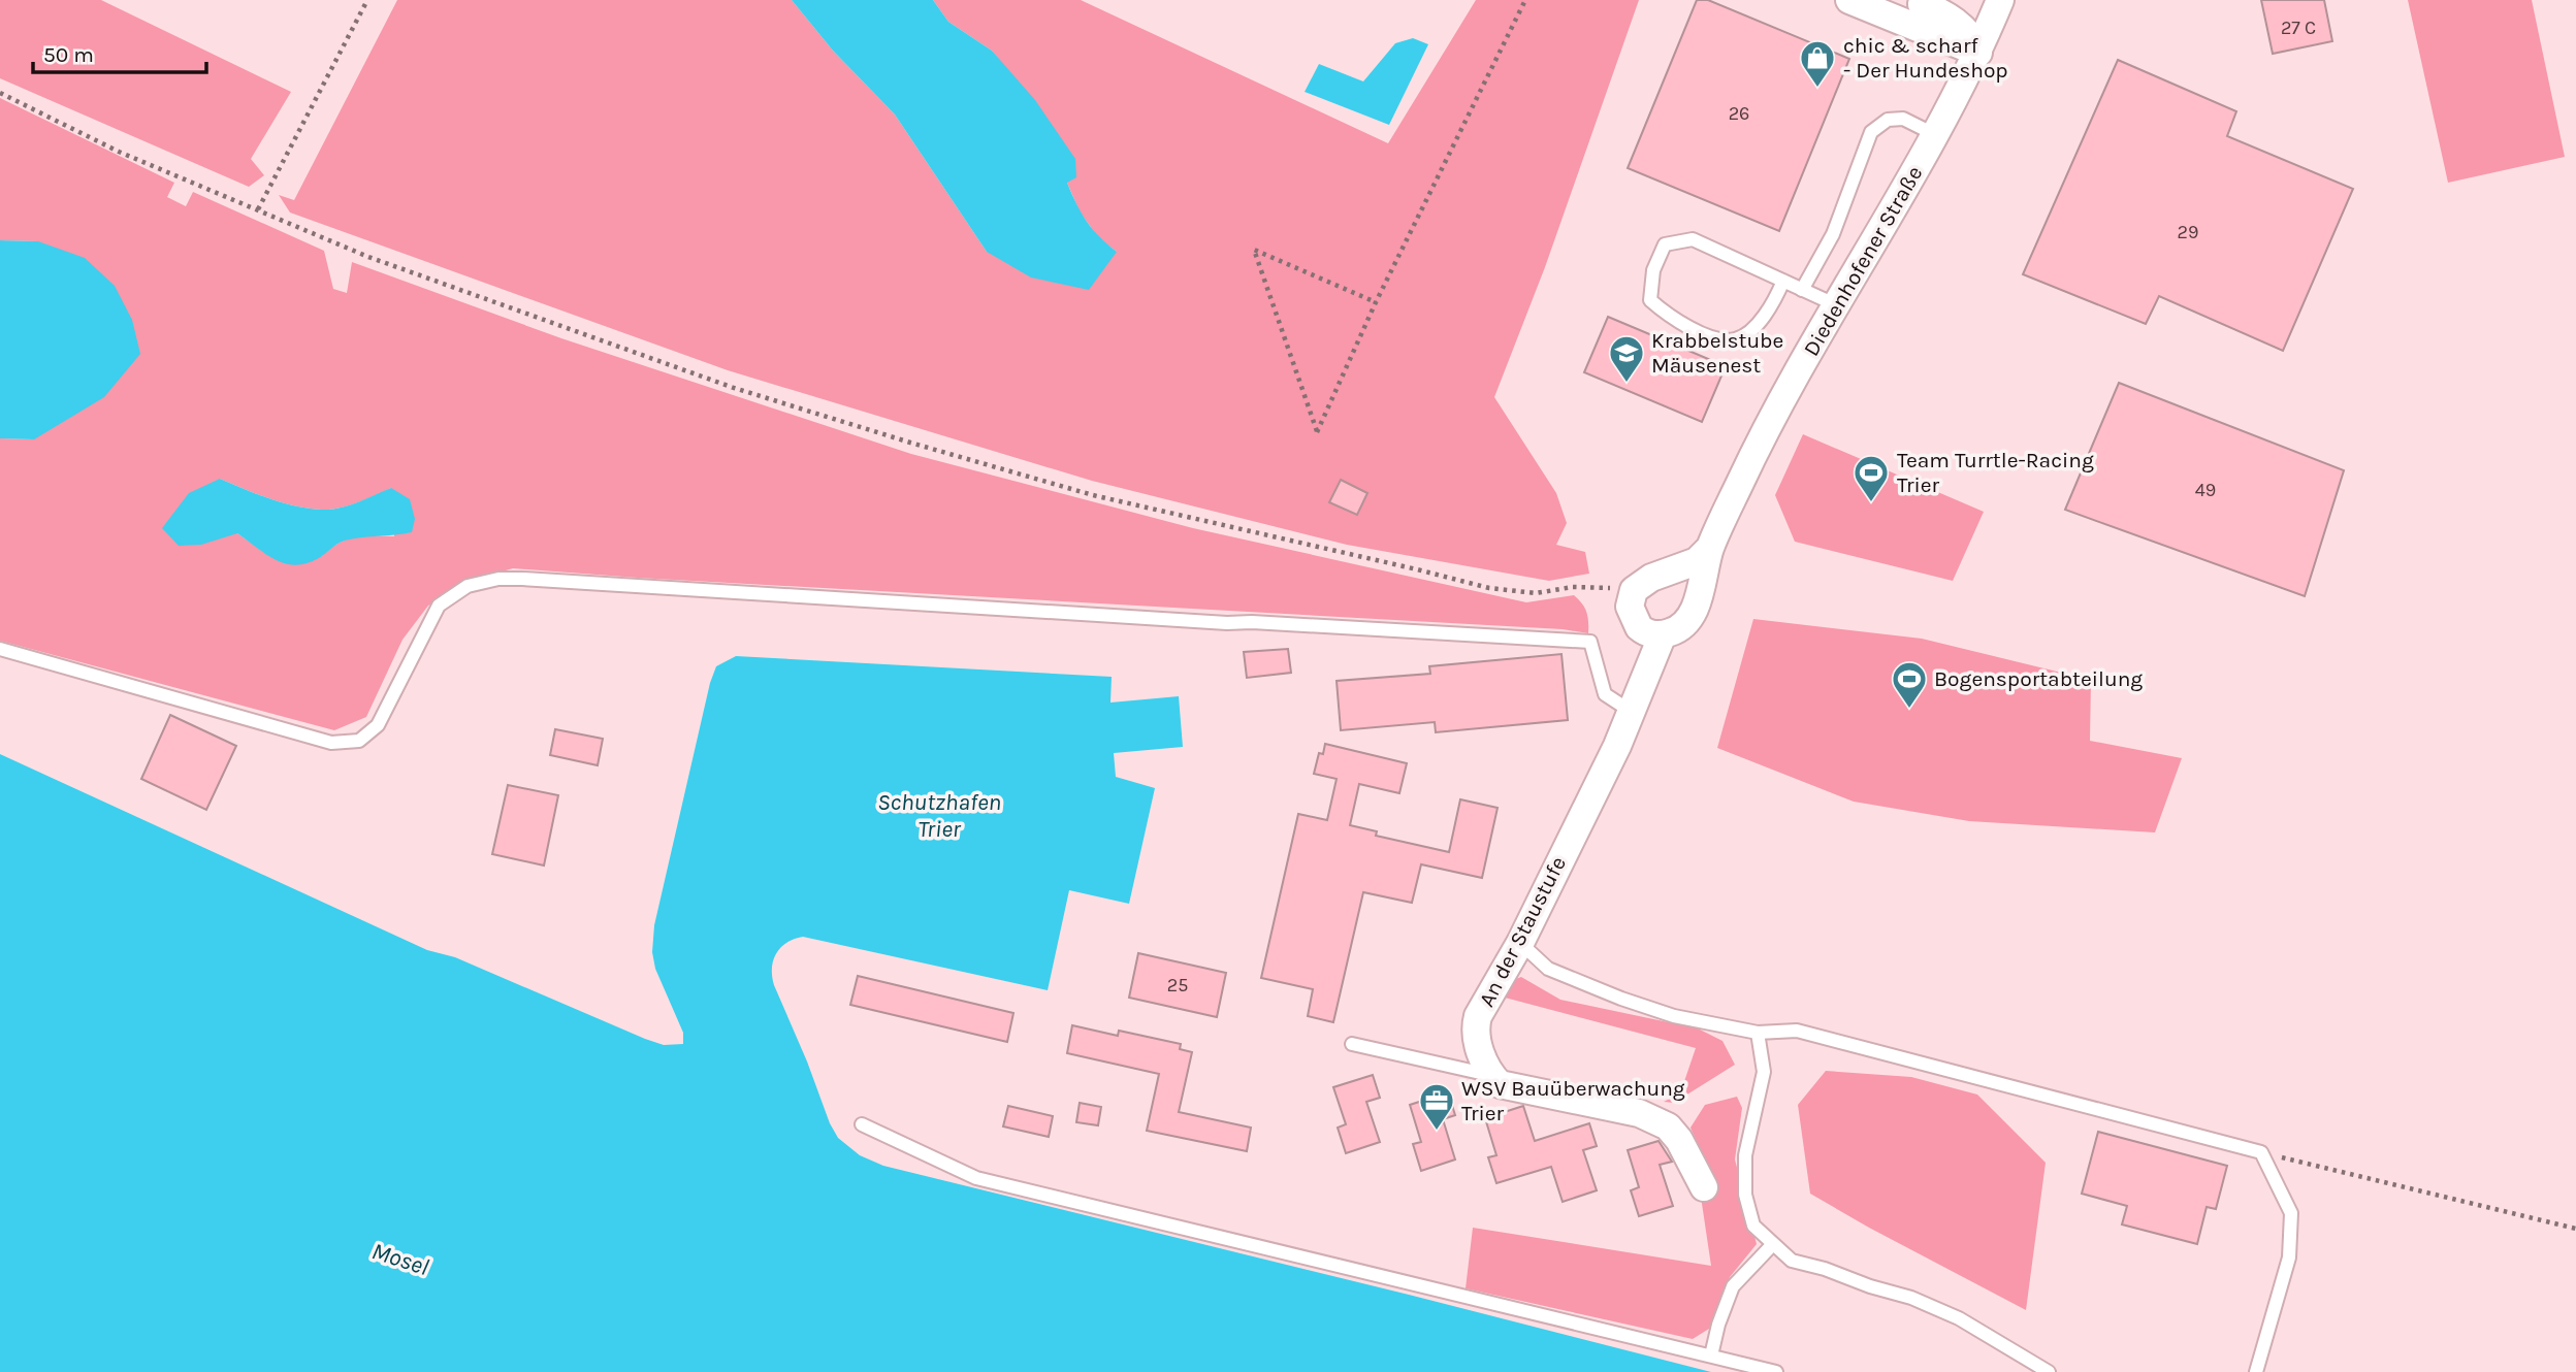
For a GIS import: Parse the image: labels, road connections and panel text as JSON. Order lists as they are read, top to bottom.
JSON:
{
  "streets": {
    "street": ["Diedenhofener Straße", "An der Staustufe"]
  },
  "crossings": [
    ["Diedenhofener Straße", "An der Staustufe"]
  ],
  "water": ["Schutzhafen Trier", "Mosel"],
  "places": {
    "shop": ["chic & scharf - Der Hundeshop"],
    "school or university": ["Krabbelstube Mäusenest"],
    "sports": ["Team Turrtle-Racing Trier", "Bogensportabteilung"],
    "office": ["WSV Bauüberwachung Trier"]
  },
  "house_numbers": [
    "27 C",
    "26",
    "29",
    "49",
    "25"
  ],
  "scale_bar": "50 m"
}
